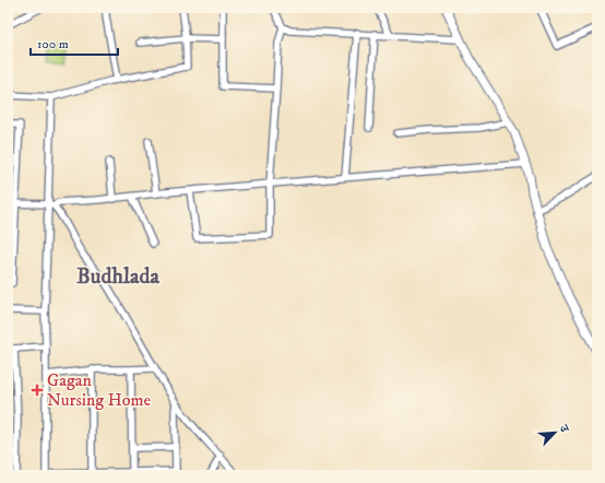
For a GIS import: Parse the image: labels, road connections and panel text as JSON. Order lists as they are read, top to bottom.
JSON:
{
  "districts": ["Budhlada"],
  "places": {
    "health": ["Gagan Nursing Home"]
  },
  "scale_bar": "100 m",
  "north": "top right"
}
